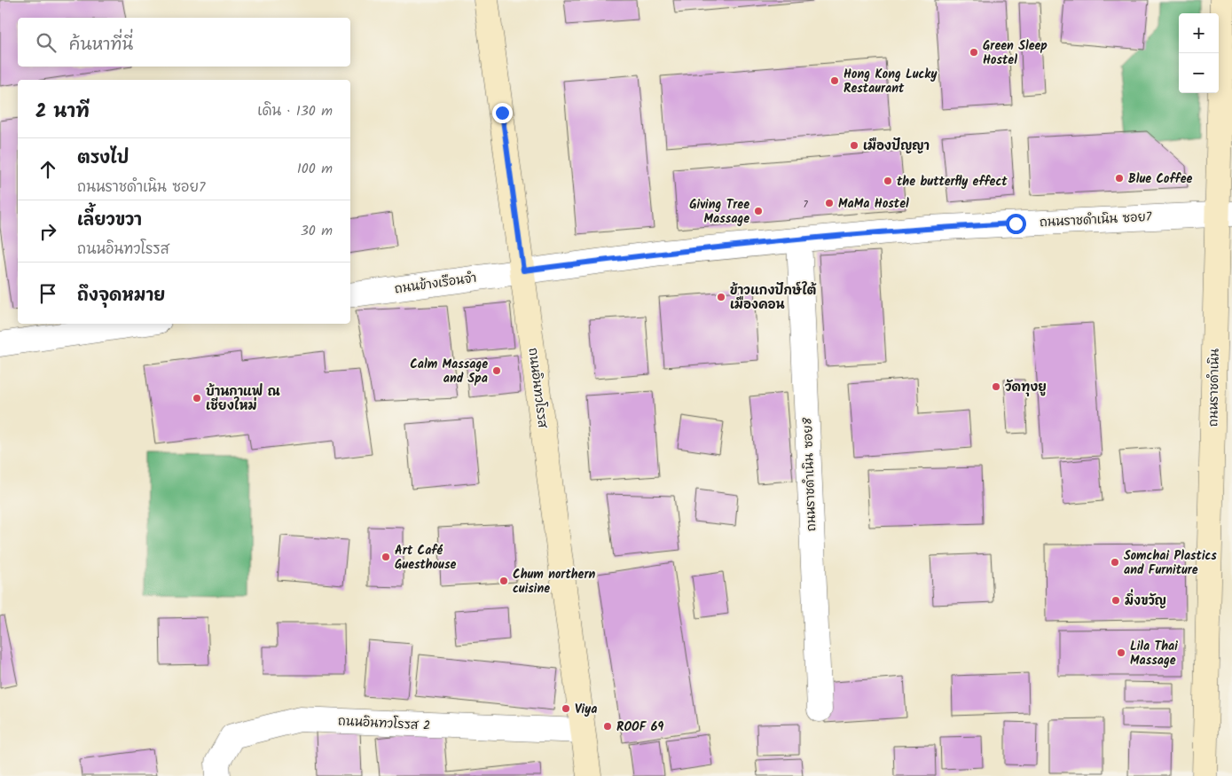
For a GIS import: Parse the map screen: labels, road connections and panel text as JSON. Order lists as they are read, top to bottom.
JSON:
{
  "streets": {
    "street": [
      "ถนนราชดำเนิน ซอย7",
      "ถนนข้างเรือนจำ",
      "ถนนอินทวโรรส",
      "ถนนราชดำเนิน",
      "ถนนราชดำเนิน ซอย8",
      "ถนนอินทวโรรส 2"
    ]
  },
  "crossings": [
    ["ถนนราชดำเนิน ซอย7", "ถนนข้างเรือนจำ"],
    ["ถนนราชดำเนิน ซอย7", "ถนนอินทวโรรส"],
    ["ถนนราชดำเนิน ซอย7", "ถนนราชดำเนิน"],
    ["ถนนราชดำเนิน ซอย7", "ถนนราชดำเนิน ซอย8"],
    ["ถนนข้างเรือนจำ", "ถนนอินทวโรรส"],
    ["ถนนอินทวโรรส", "ถนนอินทวโรรส 2"]
  ],
  "places": [
    "Green Sleep Hostel",
    "Hong Kong Lucky Restaurant",
    "เมืองปัญญา",
    "Blue Coffee",
    "the butterfly effect",
    "MaMa Hostel",
    "Giving Tree Massage",
    "ข้าวแกงปักษ์ใต้ เมืองคอน",
    "Calm Massage and Spa",
    "วัดทุงยู",
    "บ้านกาแฟ ณ เชียงใหม่",
    "Art Café Guesthouse",
    "Somchai Plastics and Furniture",
    "Chum northern cuisine",
    "มิ่งขวัญ",
    "Lila Thai Massage",
    "Viya",
    "ROOF 69"
  ],
  "house_numbers": ["7"],
  "page": {
    "map_buttons": ["+", "−"],
    "search": "ค้นหาที่นี่",
    "heading": ["2 นาที", "เดิน · 130 m"],
    "list": [
      ["ตรงไป", "ถนนราชดำเนิน ซอย7", "100 m"],
      ["เลี้ยวขวา", "ถนนอินทวโรรส", "30 m"],
      "ถึงจุดหมาย"
    ]
  }
}
